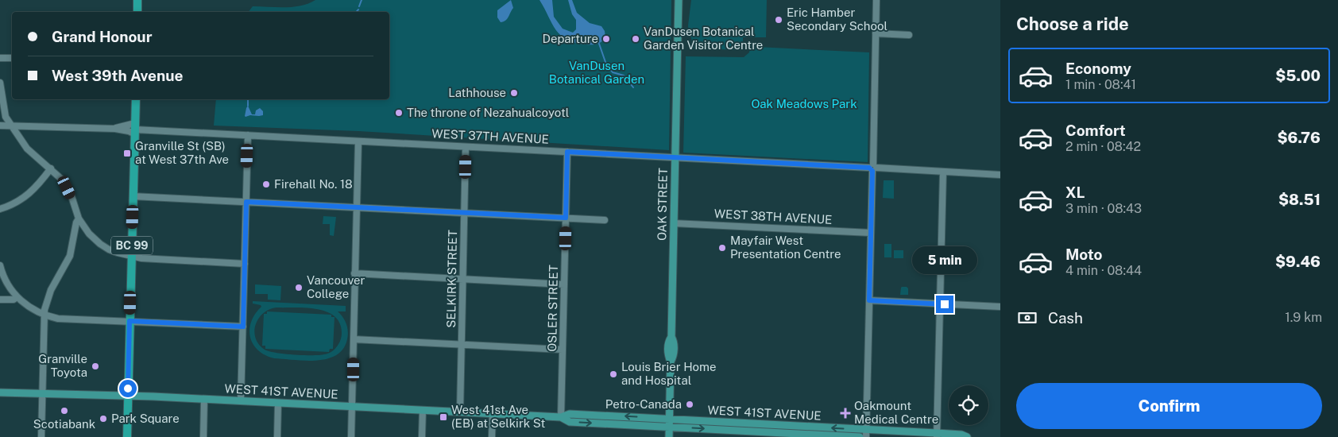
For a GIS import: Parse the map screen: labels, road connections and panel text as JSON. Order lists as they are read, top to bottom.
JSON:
{
  "streets": {
    "highway": ["BC 99"],
    "main road": ["OAK STREET", "WEST 41ST AVENUE"],
    "street": [
      "WEST 37TH AVENUE",
      "WEST 38TH AVENUE",
      "SELKIRK STREET",
      "OSLER STREET"
    ]
  },
  "crossings": [
    ["WEST 37TH AVENUE", "OAK STREET"],
    ["WEST 37TH AVENUE", "BC 99"],
    ["WEST 37TH AVENUE", "SELKIRK STREET"],
    ["WEST 37TH AVENUE", "OSLER STREET"],
    ["OAK STREET", "WEST 38TH AVENUE"],
    ["OAK STREET", "WEST 41ST AVENUE"],
    ["BC 99", "WEST 41ST AVENUE"],
    ["SELKIRK STREET", "WEST 41ST AVENUE"],
    ["OSLER STREET", "WEST 41ST AVENUE"]
  ],
  "parks": ["VanDusen Botanical Garden", "Oak Meadows Park"],
  "places": {
    "other": [
      "Eric Hamber Secondary School",
      "Departure",
      "VanDusen Botanical Garden Visitor Centre",
      "Lathhouse",
      "The throne of Nezahualcoyotl",
      "Firehall No. 18",
      "Mayfair West Presentation Centre",
      "Vancouver College",
      "Granville Toyota",
      "Louis Brier Home and Hospital",
      "Petro-Canada",
      "Scotiabank",
      "Park Square"
    ],
    "transit": ["Granville St (SB) at West 37th Ave", "West 41st Ave (EB) at Selkirk St"],
    "health": ["Oakmount Medical Centre"]
  },
  "page": {
    "heading": "Choose a ride",
    "banner": ["Grand Honour", "West 39th Avenue"],
    "list": [
      {
        "name": "Economy",
        "note": "1 min · 08:41",
        "value": "$5.00"
      },
      {
        "name": "Comfort",
        "note": "2 min · 08:42",
        "value": "$6.76"
      },
      {
        "name": "XL",
        "note": "3 min · 08:43",
        "value": "$8.51"
      },
      {
        "name": "Moto",
        "note": "4 min · 08:44",
        "value": "$9.46"
      }
    ],
    "bubble": "5 min",
    "pay": ["Cash", "1.9 km"],
    "buttons": "Confirm"
  }
}
